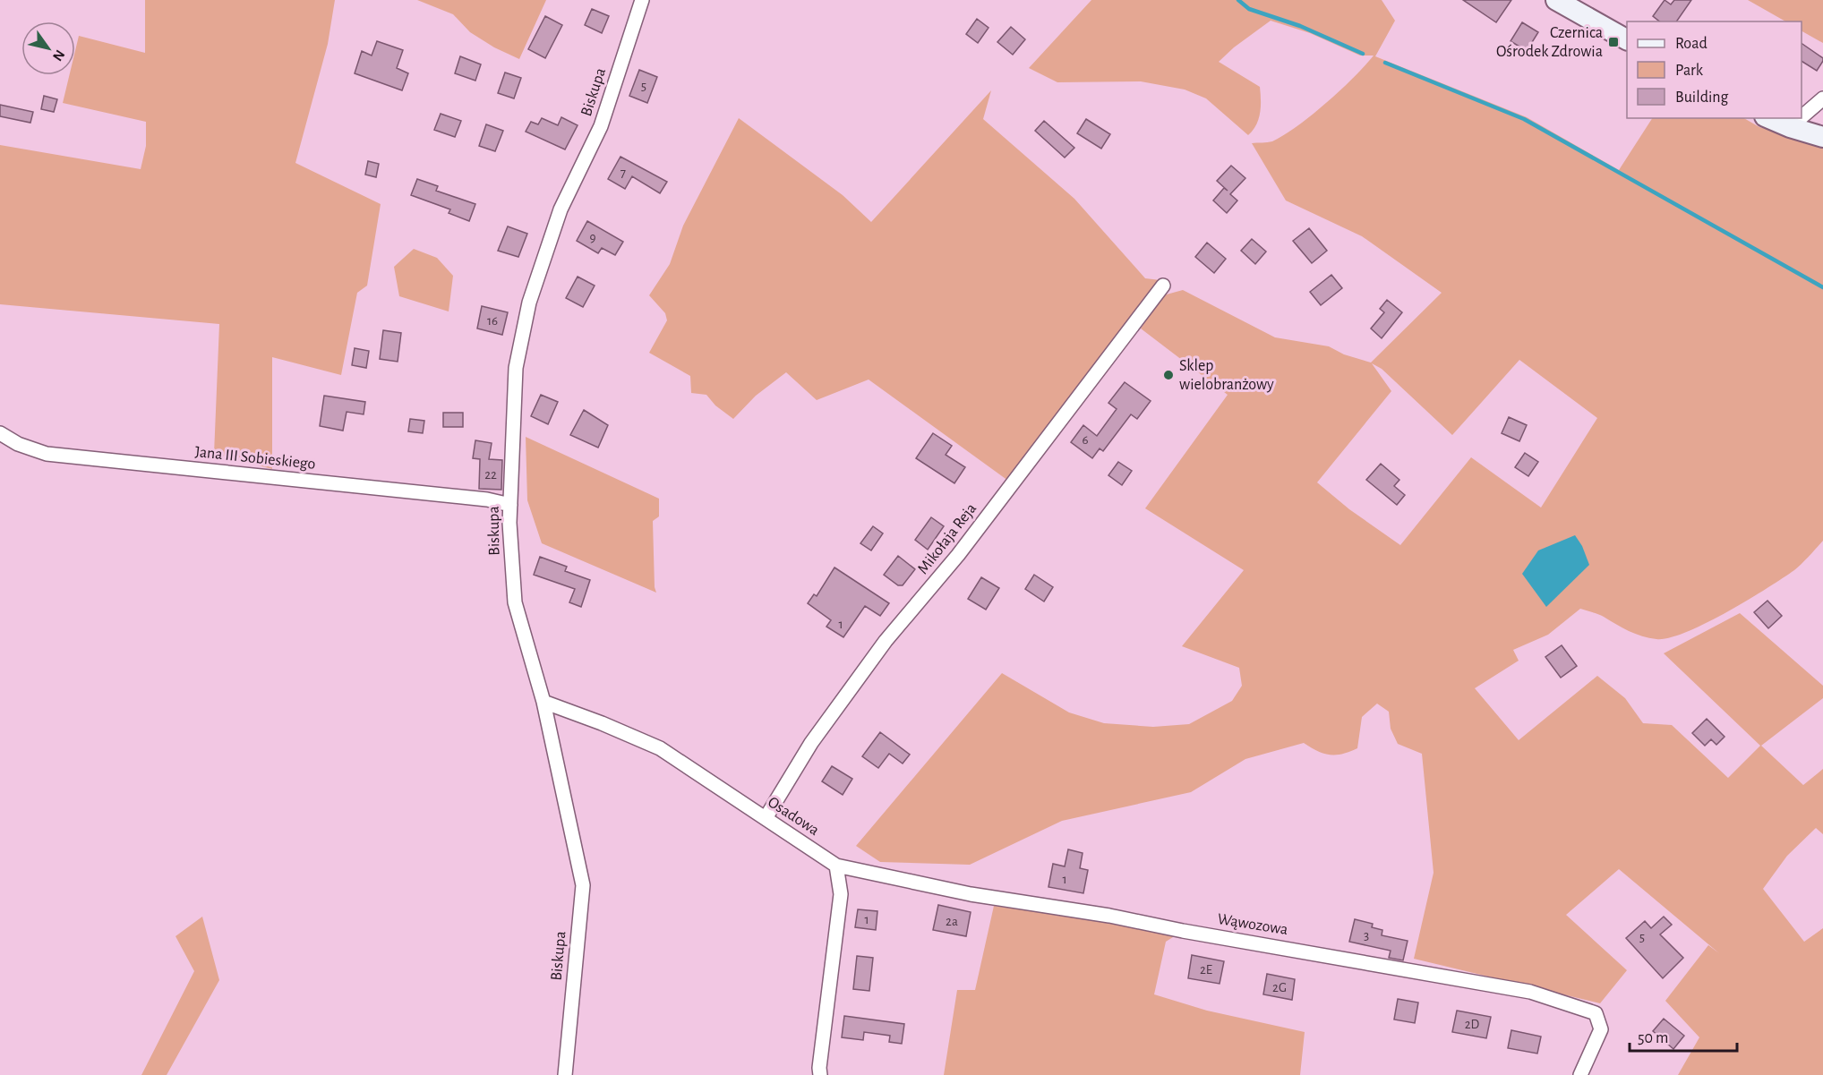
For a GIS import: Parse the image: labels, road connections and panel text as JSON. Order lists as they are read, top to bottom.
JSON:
{
  "streets": {
    "street": [
      "Biskupa",
      "Jana III Sobieskiego",
      "Mikołaja Reja",
      "Osadowa",
      "Wąwozowa"
    ]
  },
  "crossings": [
    ["Biskupa", "Jana III Sobieskiego"],
    ["Biskupa", "Osadowa"],
    ["Mikołaja Reja", "Osadowa"],
    ["Osadowa", "Wąwozowa"]
  ],
  "places": {
    "transit": ["Czernica Ośrodek Zdrowia"],
    "other": ["Sklep wielobranżowy"]
  },
  "house_numbers": [
    "5",
    "7",
    "9",
    "16",
    "6",
    "22",
    "1",
    "1",
    "1",
    "2a",
    "3",
    "5",
    "2E",
    "2G",
    "2D"
  ],
  "legend": ["Road", "Park", "Building"],
  "scale_bar": "50 m",
  "north": "bottom right"
}
